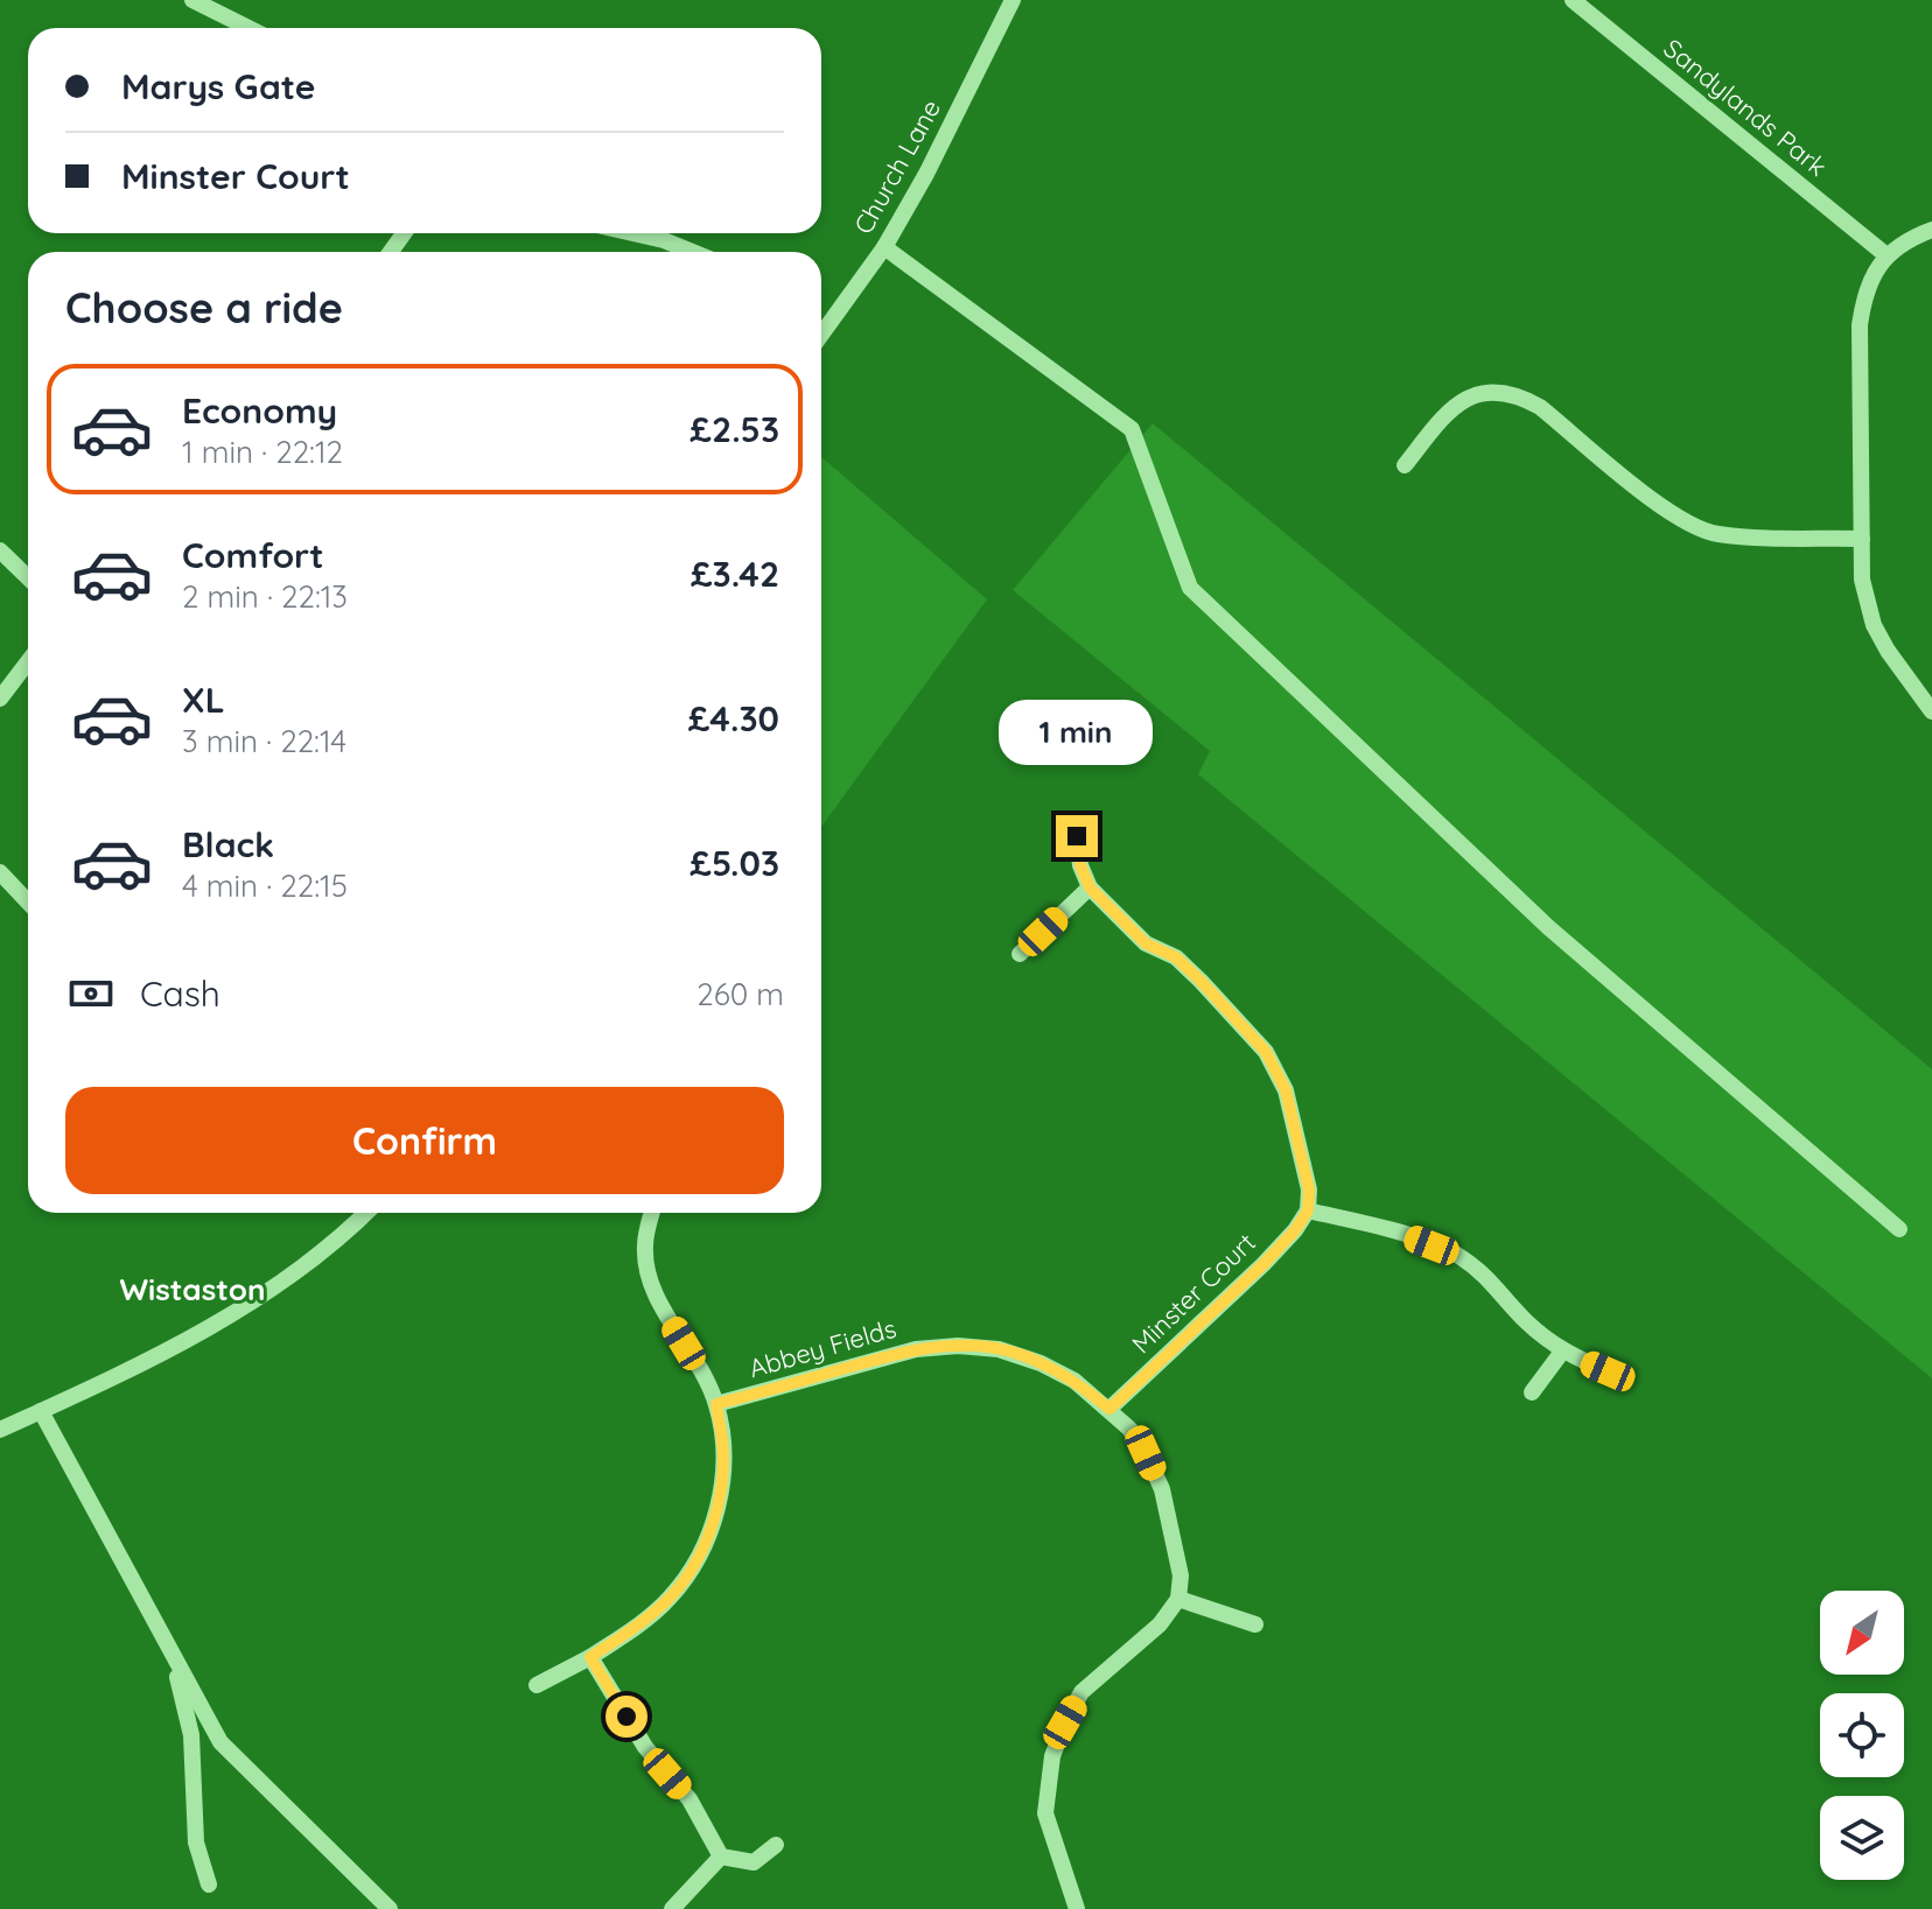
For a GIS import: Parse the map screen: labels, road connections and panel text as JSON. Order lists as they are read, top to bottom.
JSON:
{
  "streets": {
    "street": [
      "Sandylands Park",
      "Church Lane",
      "Minster Court",
      "Abbey Fields"
    ]
  },
  "crossings": [
    ["Minster Court", "Abbey Fields"]
  ],
  "districts": ["Wistaston"],
  "north": "bottom left",
  "page": {
    "banner": ["Marys Gate", "Minster Court"],
    "heading": "Choose a ride",
    "list": [
      {
        "name": "Economy",
        "note": "1 min · 22:12",
        "value": "£2.53"
      },
      {
        "name": "Comfort",
        "note": "2 min · 22:13",
        "value": "£3.42"
      },
      {
        "name": "XL",
        "note": "3 min · 22:14",
        "value": "£4.30"
      },
      {
        "name": "Black",
        "note": "4 min · 22:15",
        "value": "£5.03"
      }
    ],
    "bubble": "1 min",
    "pay": ["Cash", "260 m"],
    "buttons": "Confirm"
  }
}
